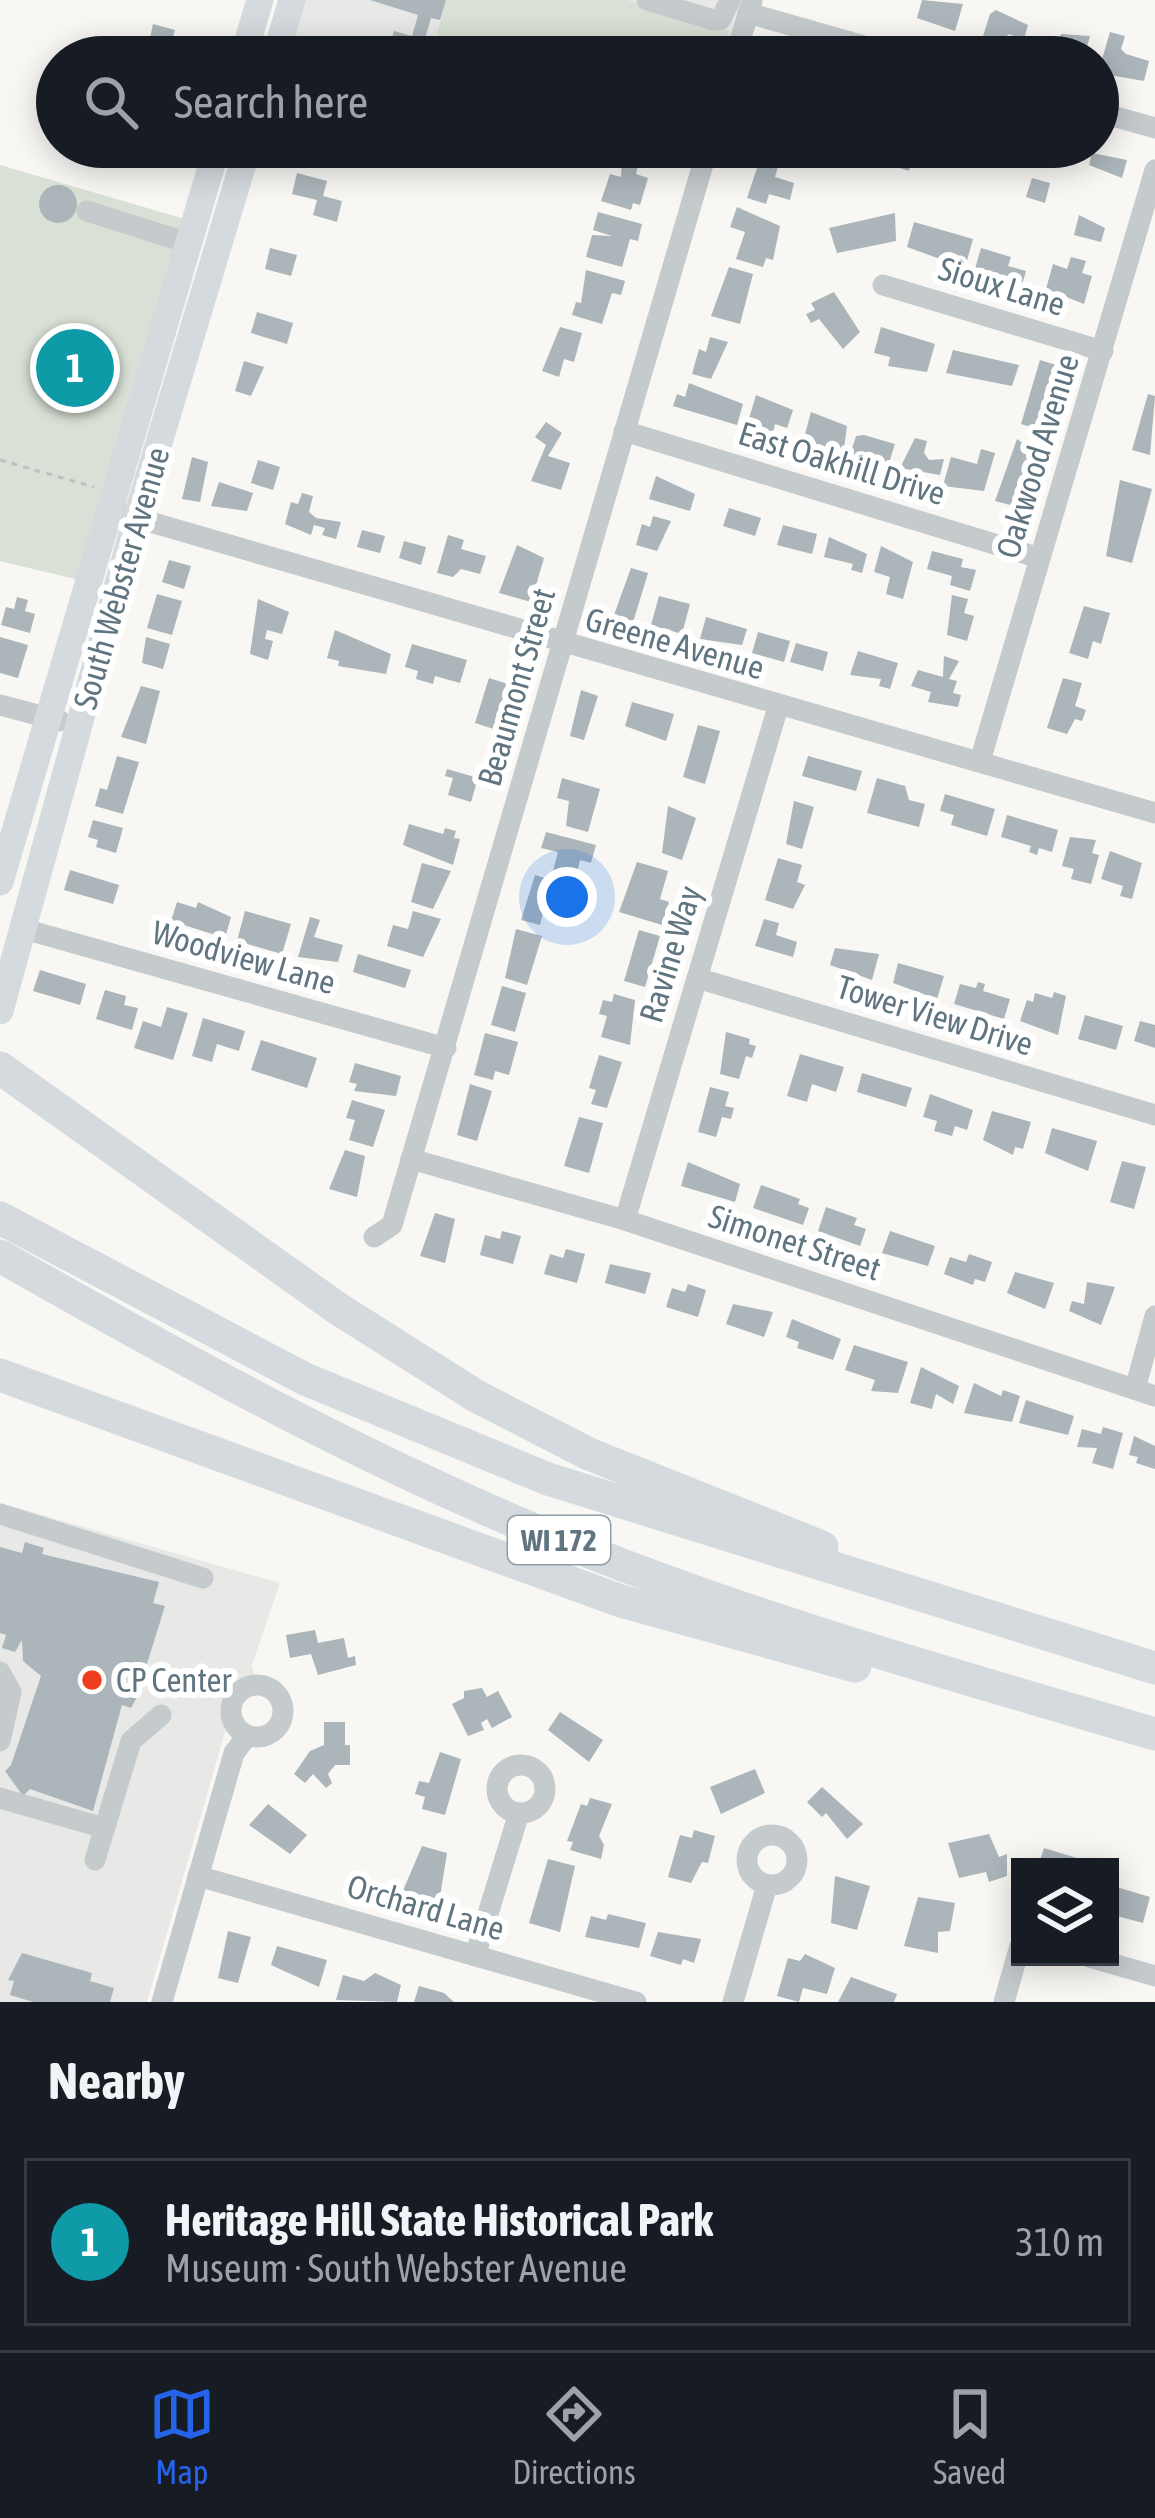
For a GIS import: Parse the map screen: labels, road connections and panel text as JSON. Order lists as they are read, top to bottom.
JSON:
{
  "streets": {
    "highway": ["WI 172"],
    "main road": ["South Webster Avenue"],
    "street": [
      "Sioux Lane",
      "Oakwood Avenue",
      "East Oakhill Drive",
      "Greene Avenue",
      "Beaumont Street",
      "Ravine Way",
      "Woodview Lane",
      "Tower View Drive",
      "Simonet Street",
      "Orchard Lane"
    ]
  },
  "crossings": [
    ["Sioux Lane", "Oakwood Avenue"],
    ["Oakwood Avenue", "East Oakhill Drive"],
    ["Oakwood Avenue", "Greene Avenue"],
    ["East Oakhill Drive", "Beaumont Street"],
    ["South Webster Avenue", "Greene Avenue"],
    ["South Webster Avenue", "Woodview Lane"],
    ["Greene Avenue", "Beaumont Street"],
    ["Greene Avenue", "Ravine Way"],
    ["Beaumont Street", "Woodview Lane"],
    ["Beaumont Street", "Simonet Street"],
    ["Ravine Way", "Tower View Drive"],
    ["Ravine Way", "Simonet Street"]
  ],
  "places": ["CP Center"],
  "page": {
    "search": "Search here",
    "pins": "1",
    "heading": "Nearby",
    "list": [
      {
        "mark": "1",
        "name": "Heritage Hill State Historical Park",
        "note": "Museum · South Webster Avenue",
        "value": "310 m"
      }
    ],
    "nav": ["Map", "Directions", "Saved"]
  }
}
